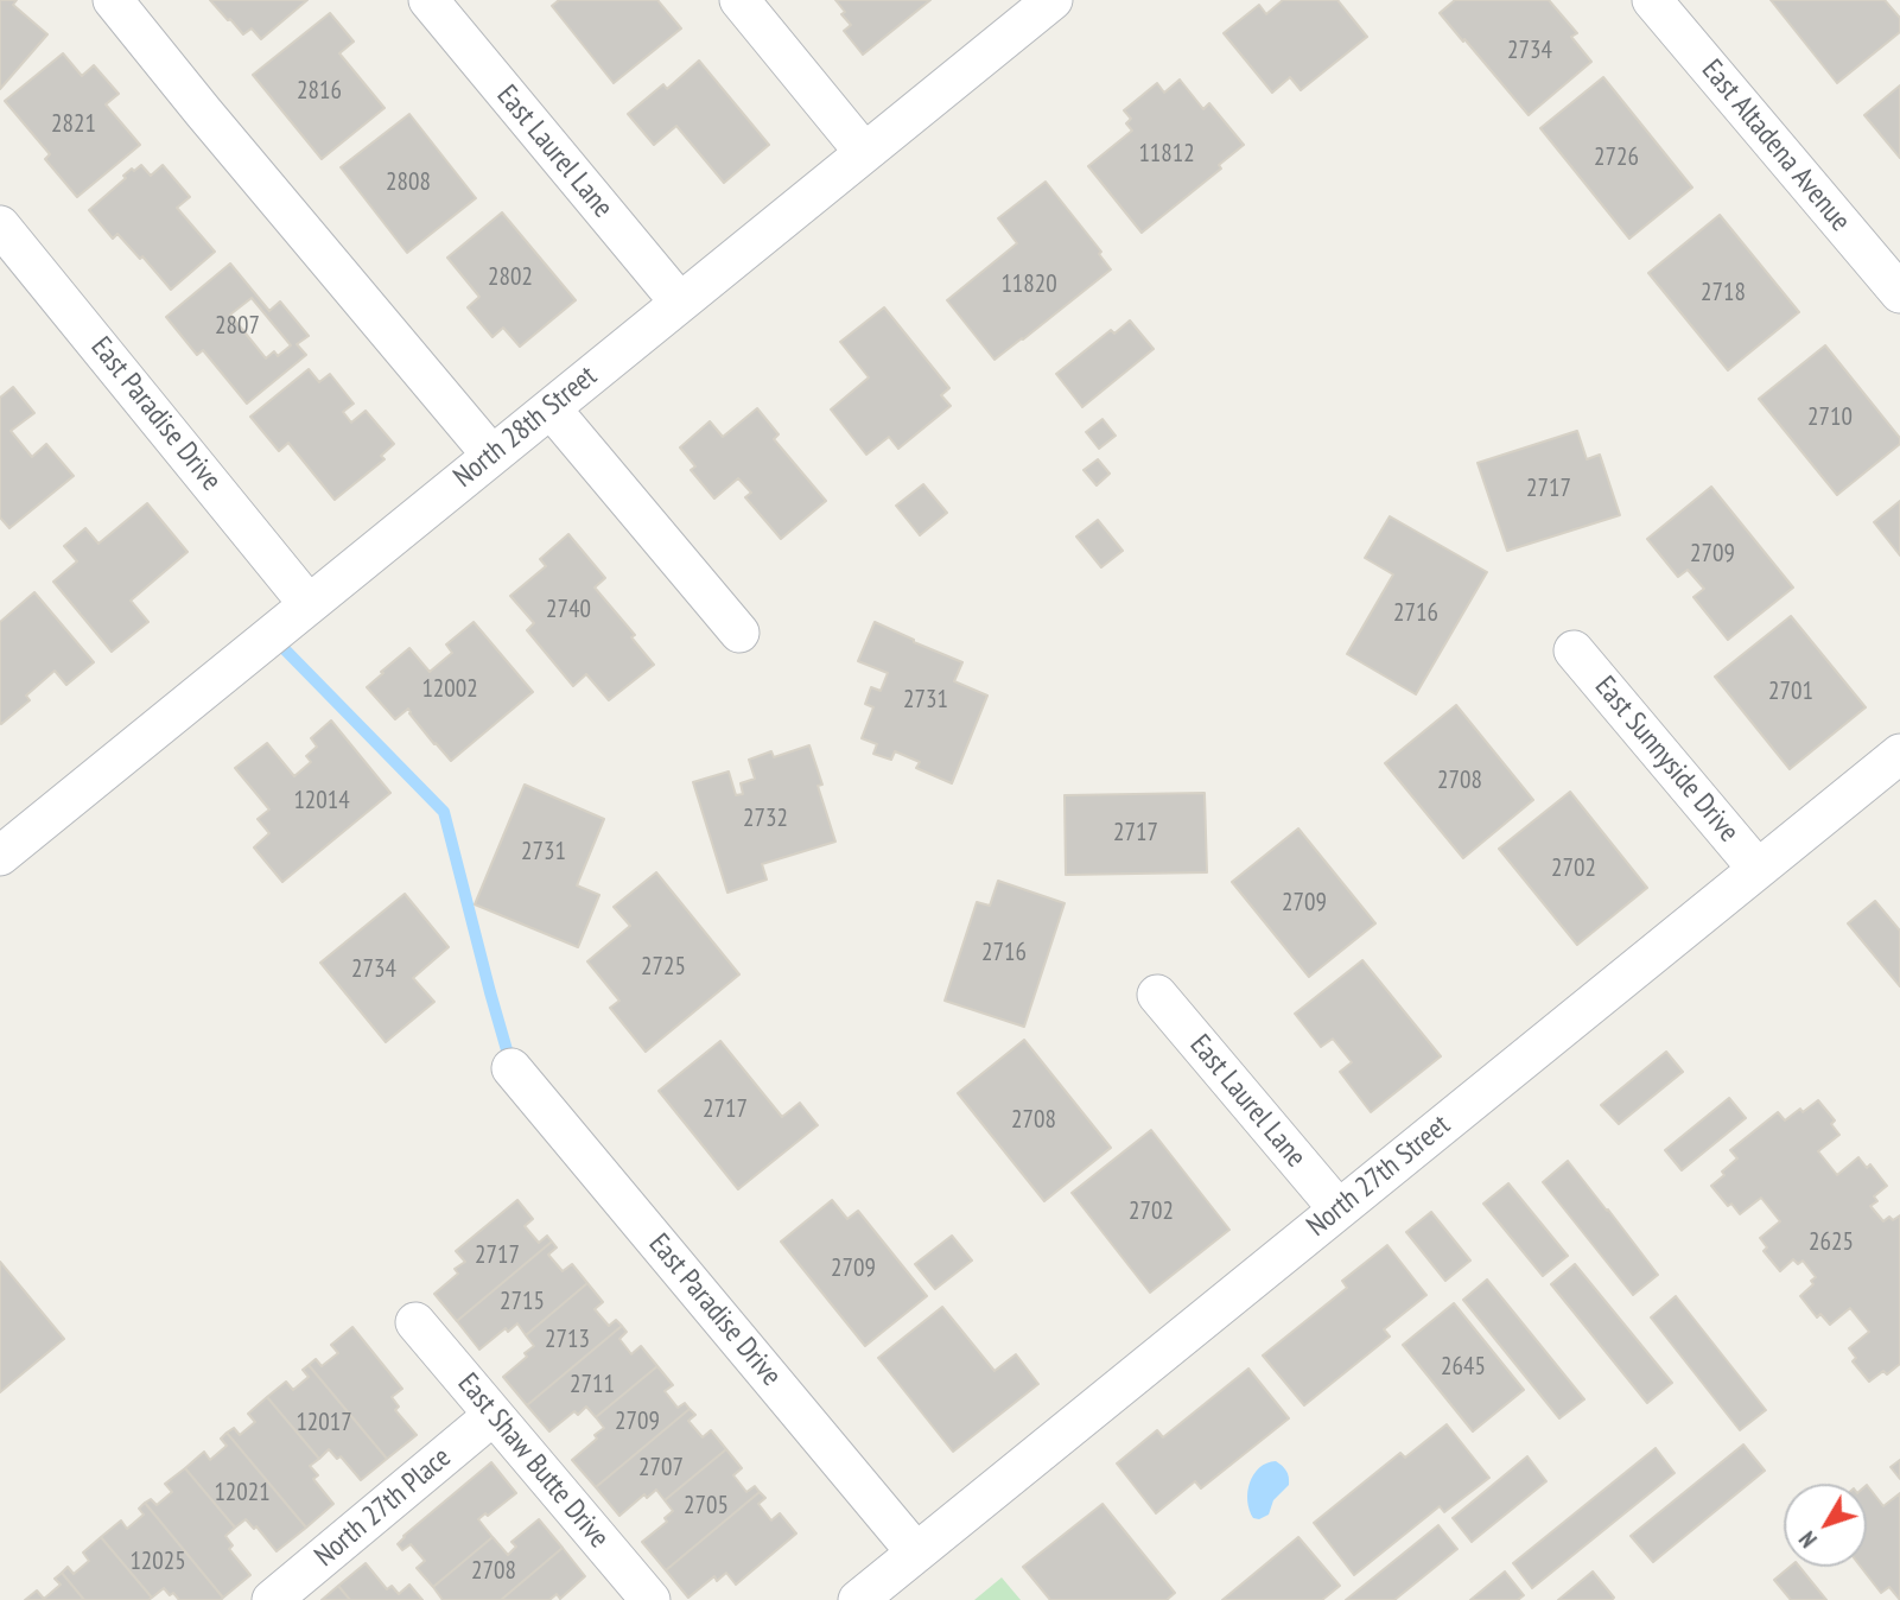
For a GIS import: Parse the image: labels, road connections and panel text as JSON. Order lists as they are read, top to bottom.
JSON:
{
  "streets": {
    "street": [
      "East Altadena Avenue",
      "East Laurel Lane",
      "East Paradise Drive",
      "North 28th Street",
      "East Sunnyside Drive",
      "North 27th Street",
      "East Shaw Butte Drive",
      "North 27th Place"
    ]
  },
  "crossings": [
    ["East Laurel Lane", "North 28th Street"],
    ["East Laurel Lane", "North 27th Street"],
    ["East Paradise Drive", "North 28th Street"],
    ["East Paradise Drive", "North 27th Street"],
    ["East Sunnyside Drive", "North 27th Street"],
    ["East Shaw Butte Drive", "North 27th Place"]
  ],
  "house_numbers": [
    "2734",
    "2816",
    "2821",
    "11812",
    "2726",
    "2808",
    "2802",
    "11820",
    "2718",
    "2807",
    "2710",
    "2717",
    "2709",
    "2740",
    "2716",
    "12002",
    "2701",
    "2731",
    "2708",
    "12014",
    "2732",
    "2717",
    "2731",
    "2702",
    "2709",
    "2716",
    "2725",
    "2734",
    "2717",
    "2708",
    "2702",
    "2625",
    "2717",
    "2709",
    "2715",
    "2713",
    "2645",
    "2711",
    "2709",
    "12017",
    "2707",
    "12021",
    "2705",
    "12025",
    "2708"
  ],
  "north": "bottom left"
}
